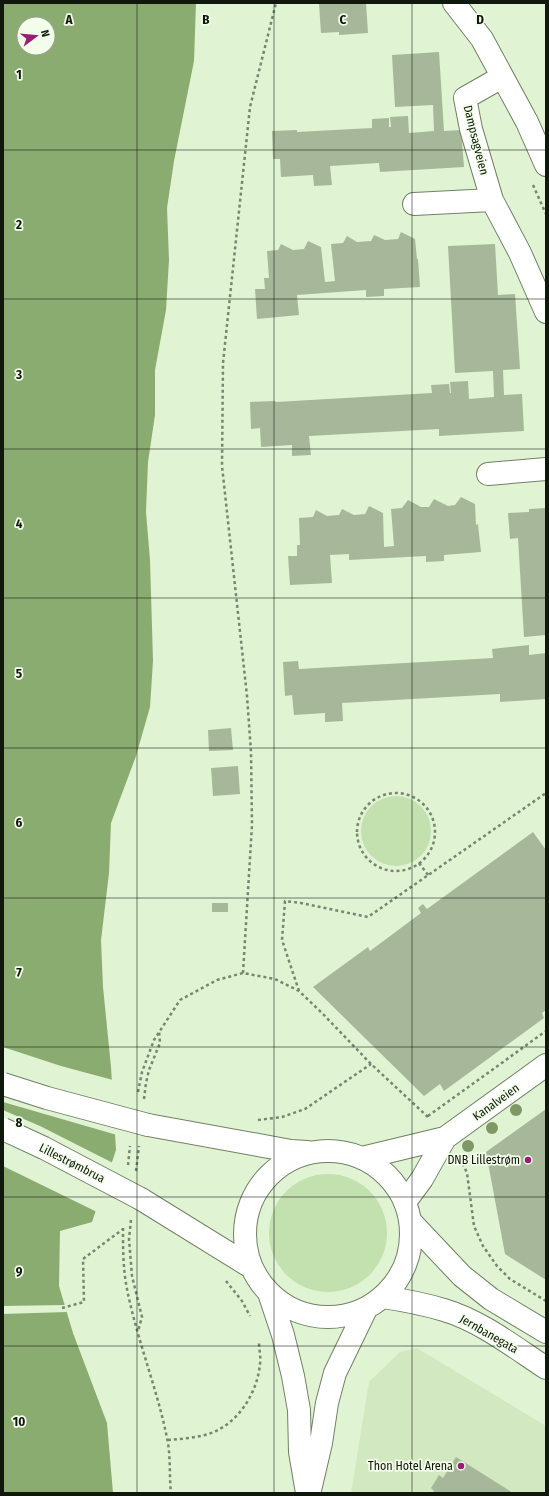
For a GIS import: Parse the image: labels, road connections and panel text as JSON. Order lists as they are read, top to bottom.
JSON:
{
  "streets": {
    "main road": [
      "Dampsagveien",
      "Kanalveien",
      "Lillestrømbrua",
      "Jernbanegata"
    ]
  },
  "places": ["DNB Lillestrøm", "Thon Hotel Arena"],
  "north": "right",
  "grid": {
    "columns": [
      "A",
      "B",
      "C",
      "D"
    ],
    "rows": [
      "1",
      "2",
      "3",
      "4",
      "5",
      "6",
      "7",
      "8",
      "9",
      "10"
    ]
  }
}
